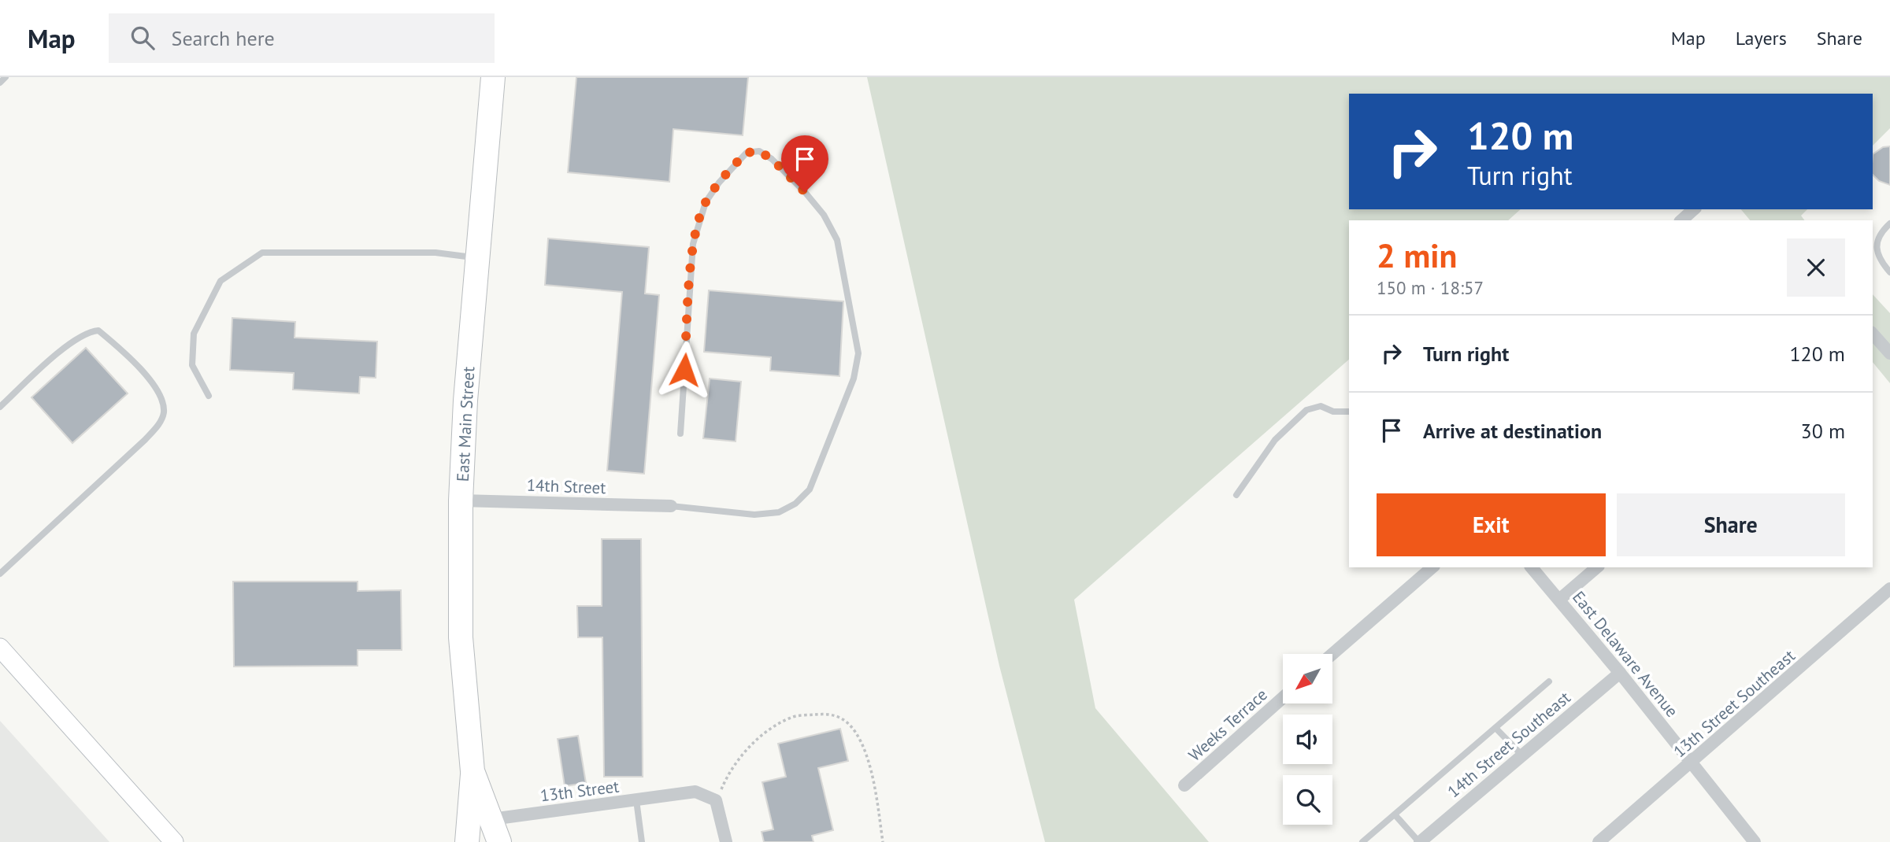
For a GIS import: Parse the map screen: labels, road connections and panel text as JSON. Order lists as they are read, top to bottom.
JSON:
{
  "streets": {
    "highway": ["East Main Street"],
    "street": [
      "14th Street",
      "East Delaware Avenue",
      "13th Street Southeast",
      "Weeks Terrace",
      "14th Street Southeast",
      "13th Street"
    ]
  },
  "crossings": [
    ["East Main Street", "14th Street"],
    ["East Main Street", "13th Street"],
    ["East Delaware Avenue", "13th Street Southeast"],
    ["East Delaware Avenue", "14th Street Southeast"]
  ],
  "north": "bottom left",
  "page": {
    "header": "Map",
    "search": "Search here",
    "nav": ["Map", "Layers", "Share"],
    "turn": ["120 m", "Turn right"],
    "heading": ["2 min", "150 m · 18:57"],
    "list": [
      {
        "name": "Turn right",
        "value": "120 m"
      },
      {
        "name": "Arrive at destination",
        "value": "30 m"
      }
    ],
    "buttons": ["Exit", "Share"]
  }
}
